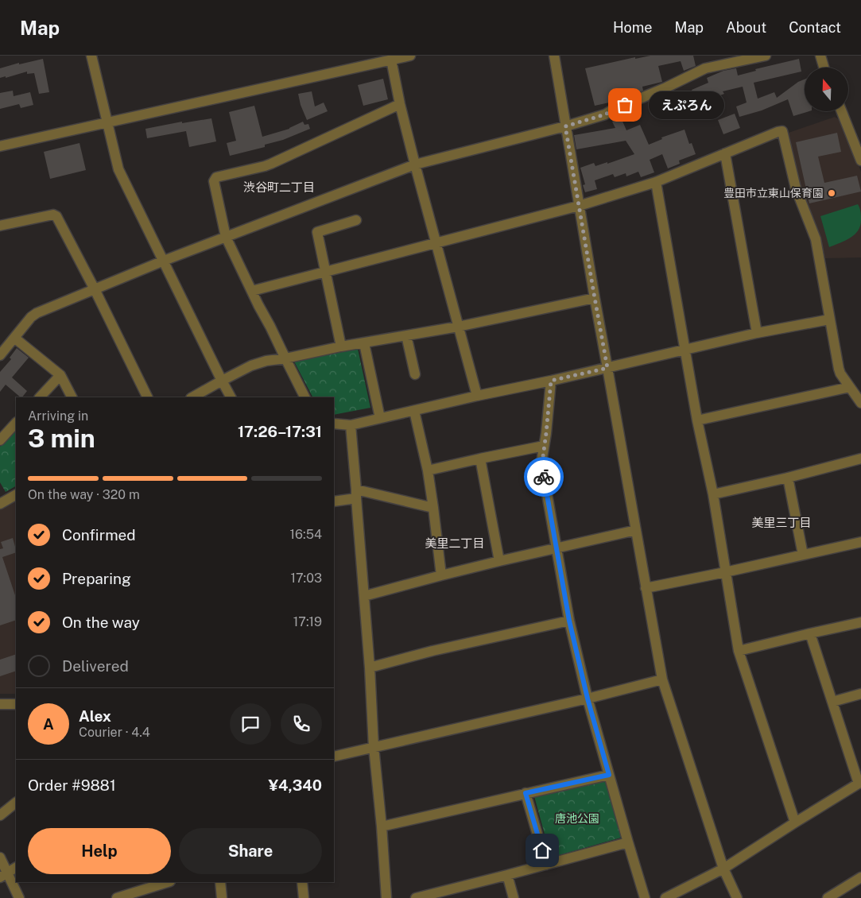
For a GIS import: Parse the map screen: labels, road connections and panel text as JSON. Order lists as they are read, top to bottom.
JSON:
{
  "districts": ["渋谷町二丁目", "美里三丁目", "美里二丁目"],
  "parks": ["唐池公園"],
  "places": ["えぷろん", "豊田市立東山保育園"],
  "north": "top",
  "page": {
    "header": "Map",
    "nav": [
      "Home",
      "Map",
      "About",
      "Contact"
    ],
    "bubble": "えぷろん",
    "heading": ["3 min", "Arriving in", "17:26–17:31"],
    "panel": [
      "Alex",
      "Courier · 4.4",
      "Order #9881",
      "¥4,340"
    ],
    "bar": "On the way · 320 m",
    "list": [
      ["Confirmed", "16:54"],
      ["Preparing", "17:03"],
      ["On the way", "17:19"],
      "Delivered"
    ],
    "round": "A",
    "buttons": ["Help", "Share"]
  }
}
